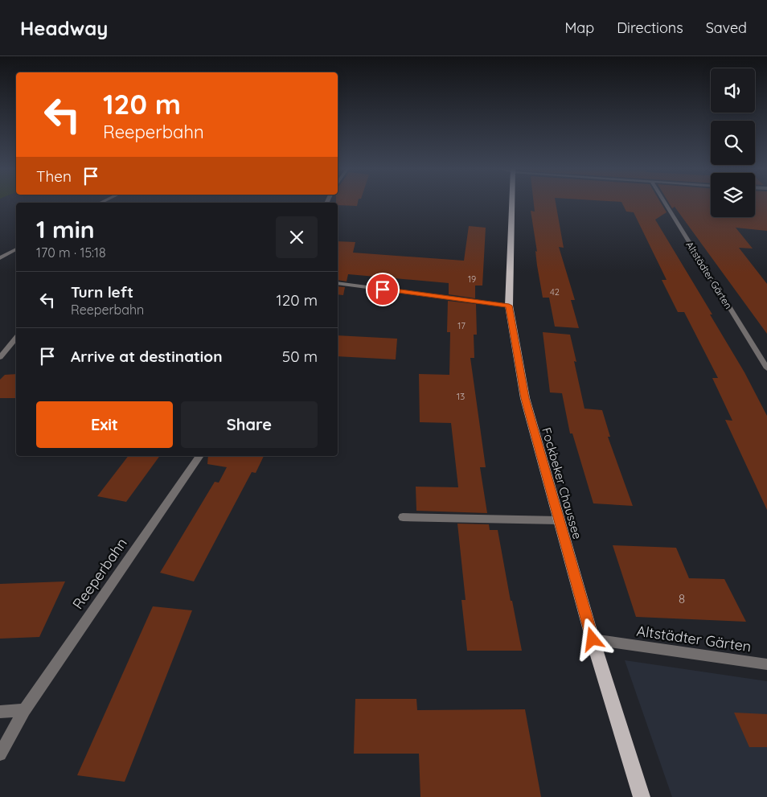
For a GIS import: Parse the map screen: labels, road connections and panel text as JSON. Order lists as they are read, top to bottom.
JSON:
{
  "streets": {
    "main road": ["Fockbeker Chaussee"],
    "street": ["Altstädter Gärten", "Reeperbahn"]
  },
  "crossings": [
    ["Altstädter Gärten", "Fockbeker Chaussee"]
  ],
  "house_numbers": [
    "19",
    "42",
    "17",
    "13",
    "8"
  ],
  "page": {
    "header": "Headway",
    "nav": ["Map", "Directions", "Saved"],
    "turn": ["120 m", "Reeperbahn"],
    "then": "Then",
    "heading": ["1 min", "170 m · 15:18"],
    "list": [
      {
        "name": "Turn left",
        "note": "Reeperbahn",
        "value": "120 m"
      },
      {
        "name": "Arrive at destination",
        "value": "50 m"
      }
    ],
    "buttons": ["Exit", "Share"]
  }
}
